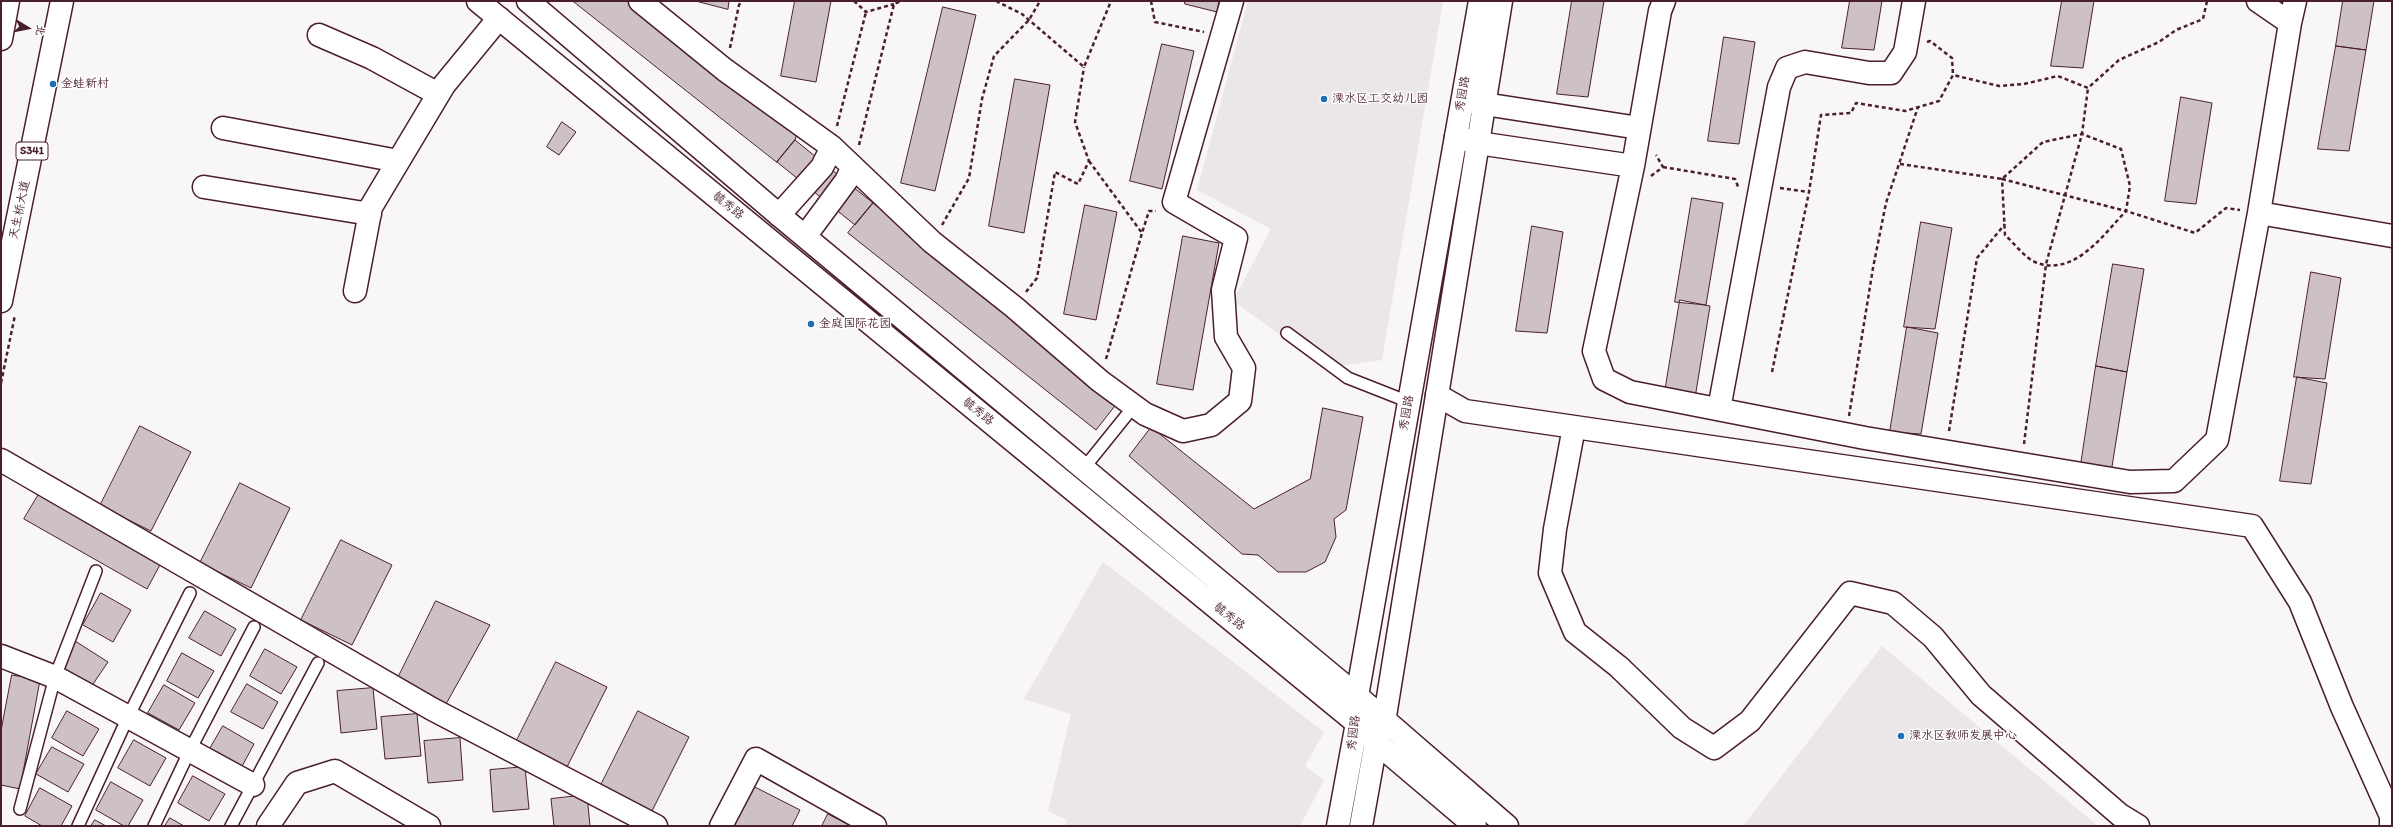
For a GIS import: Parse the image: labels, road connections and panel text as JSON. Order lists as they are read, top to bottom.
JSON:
{
  "streets": {
    "street": [
      "秀园路",
      "S341",
      "毓秀路",
      "天生桥大道"
    ]
  },
  "crossings": [
    ["秀园路", "毓秀路"]
  ],
  "places": [
    "金蛙新村",
    "溧水区工交幼儿园",
    "金庭国际花园",
    "溧水区教师发展中心"
  ],
  "north": "right"
}
